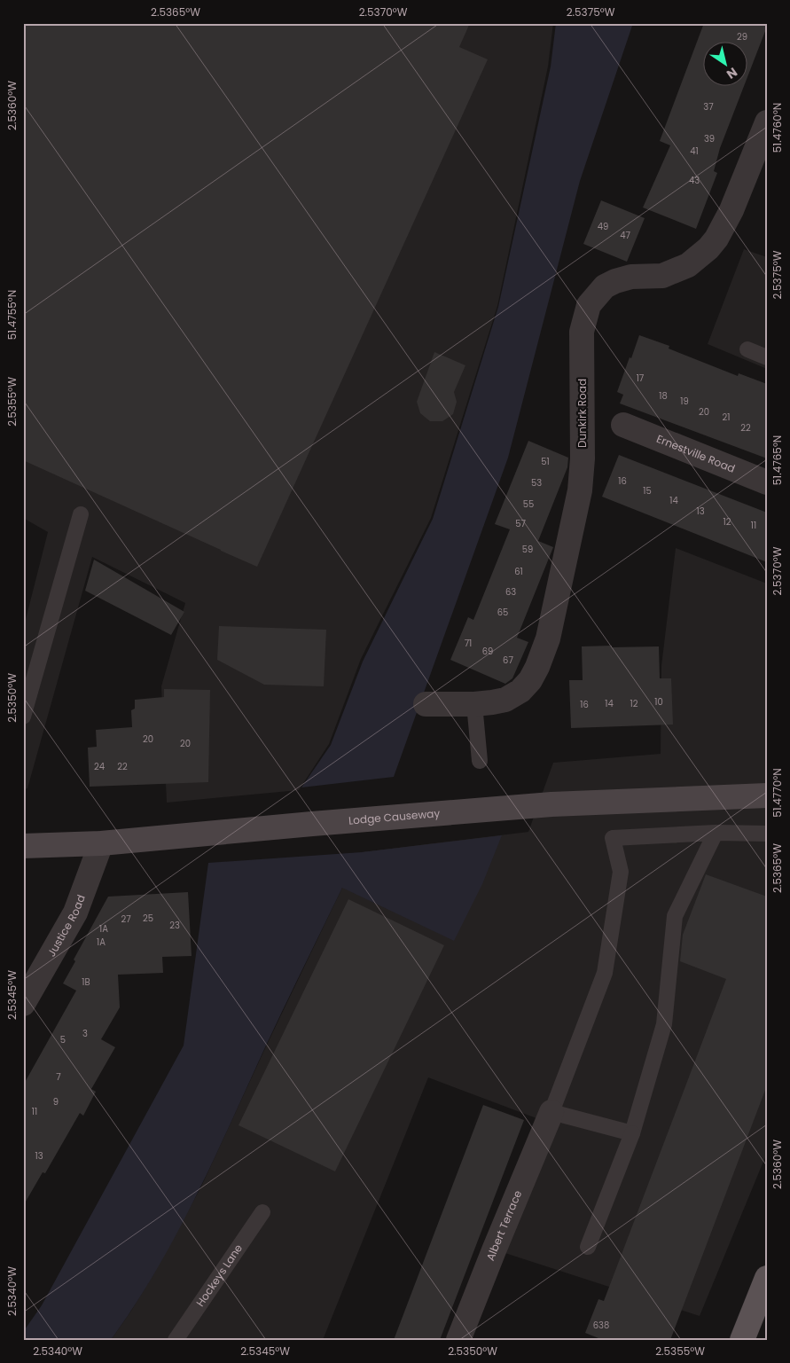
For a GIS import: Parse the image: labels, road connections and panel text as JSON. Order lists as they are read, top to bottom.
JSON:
{
  "streets": {
    "main road": ["Lodge Causeway"],
    "street": [
      "Dunkirk Road",
      "Ernestville Road",
      "Justice Road",
      "Albert Terrace"
    ],
    "lane": ["Hockeys Lane"]
  },
  "crossings": [
    ["Lodge Causeway", "Justice Road"]
  ],
  "house_numbers": [
    "29",
    "37",
    "39",
    "41",
    "43",
    "49",
    "47",
    "17",
    "18",
    "19",
    "20",
    "21",
    "22",
    "51",
    "16",
    "53",
    "15",
    "14",
    "55",
    "13",
    "12",
    "57",
    "11",
    "59",
    "61",
    "63",
    "65",
    "71",
    "69",
    "67",
    "10",
    "14",
    "12",
    "16",
    "20",
    "20",
    "24",
    "22",
    "25",
    "27",
    "23",
    "1A",
    "1A",
    "1B",
    "3",
    "5",
    "7",
    "9",
    "11",
    "13",
    "638"
  ],
  "north": "bottom right",
  "coordinates": [
    "2.5365°W",
    "2.5370°W",
    "2.5375°W",
    "2.5360°W",
    "51.4760°N",
    "51.4755°N",
    "2.5355°W",
    "51.4765°N",
    "2.5350°W",
    "51.4770°N",
    "2.5345°W",
    "2.5340°W"
  ]
}
